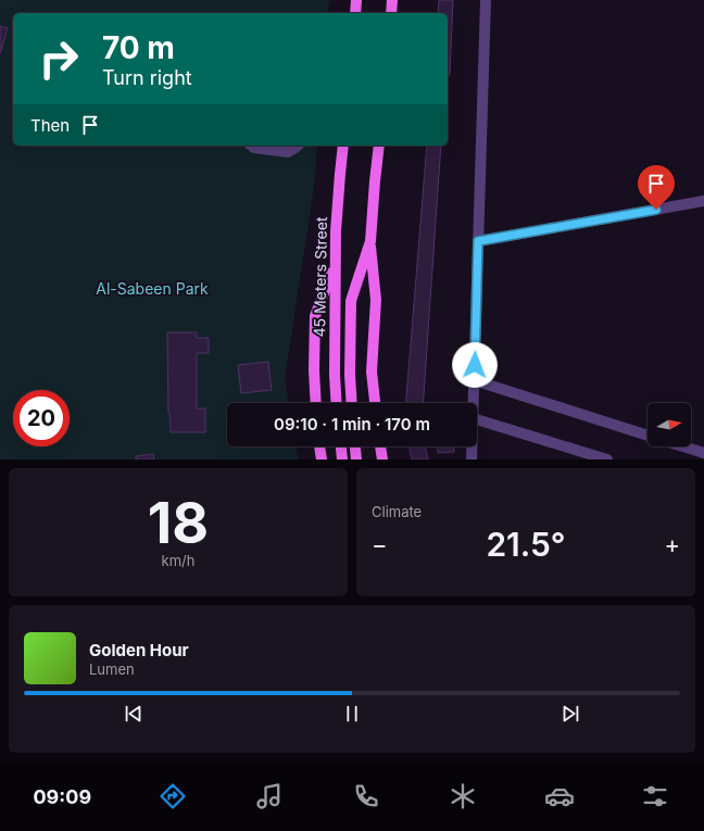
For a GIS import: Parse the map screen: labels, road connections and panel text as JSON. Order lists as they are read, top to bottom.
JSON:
{
  "streets": {
    "main road": ["45 Meters Street"]
  },
  "parks": ["Al-Sabeen Park"],
  "north": "right",
  "page": {
    "turn": ["70 m", "Turn right"],
    "then": "Then",
    "limit": "20",
    "trip": "09:10 · 1 min · 170 m",
    "tile": [
      ["18", "km/h"],
      "Climate"
    ],
    "heat": ["−", "21.5°", "+"],
    "song": ["Golden Hour", "Lumen"],
    "tabs": "09:09"
  }
}
